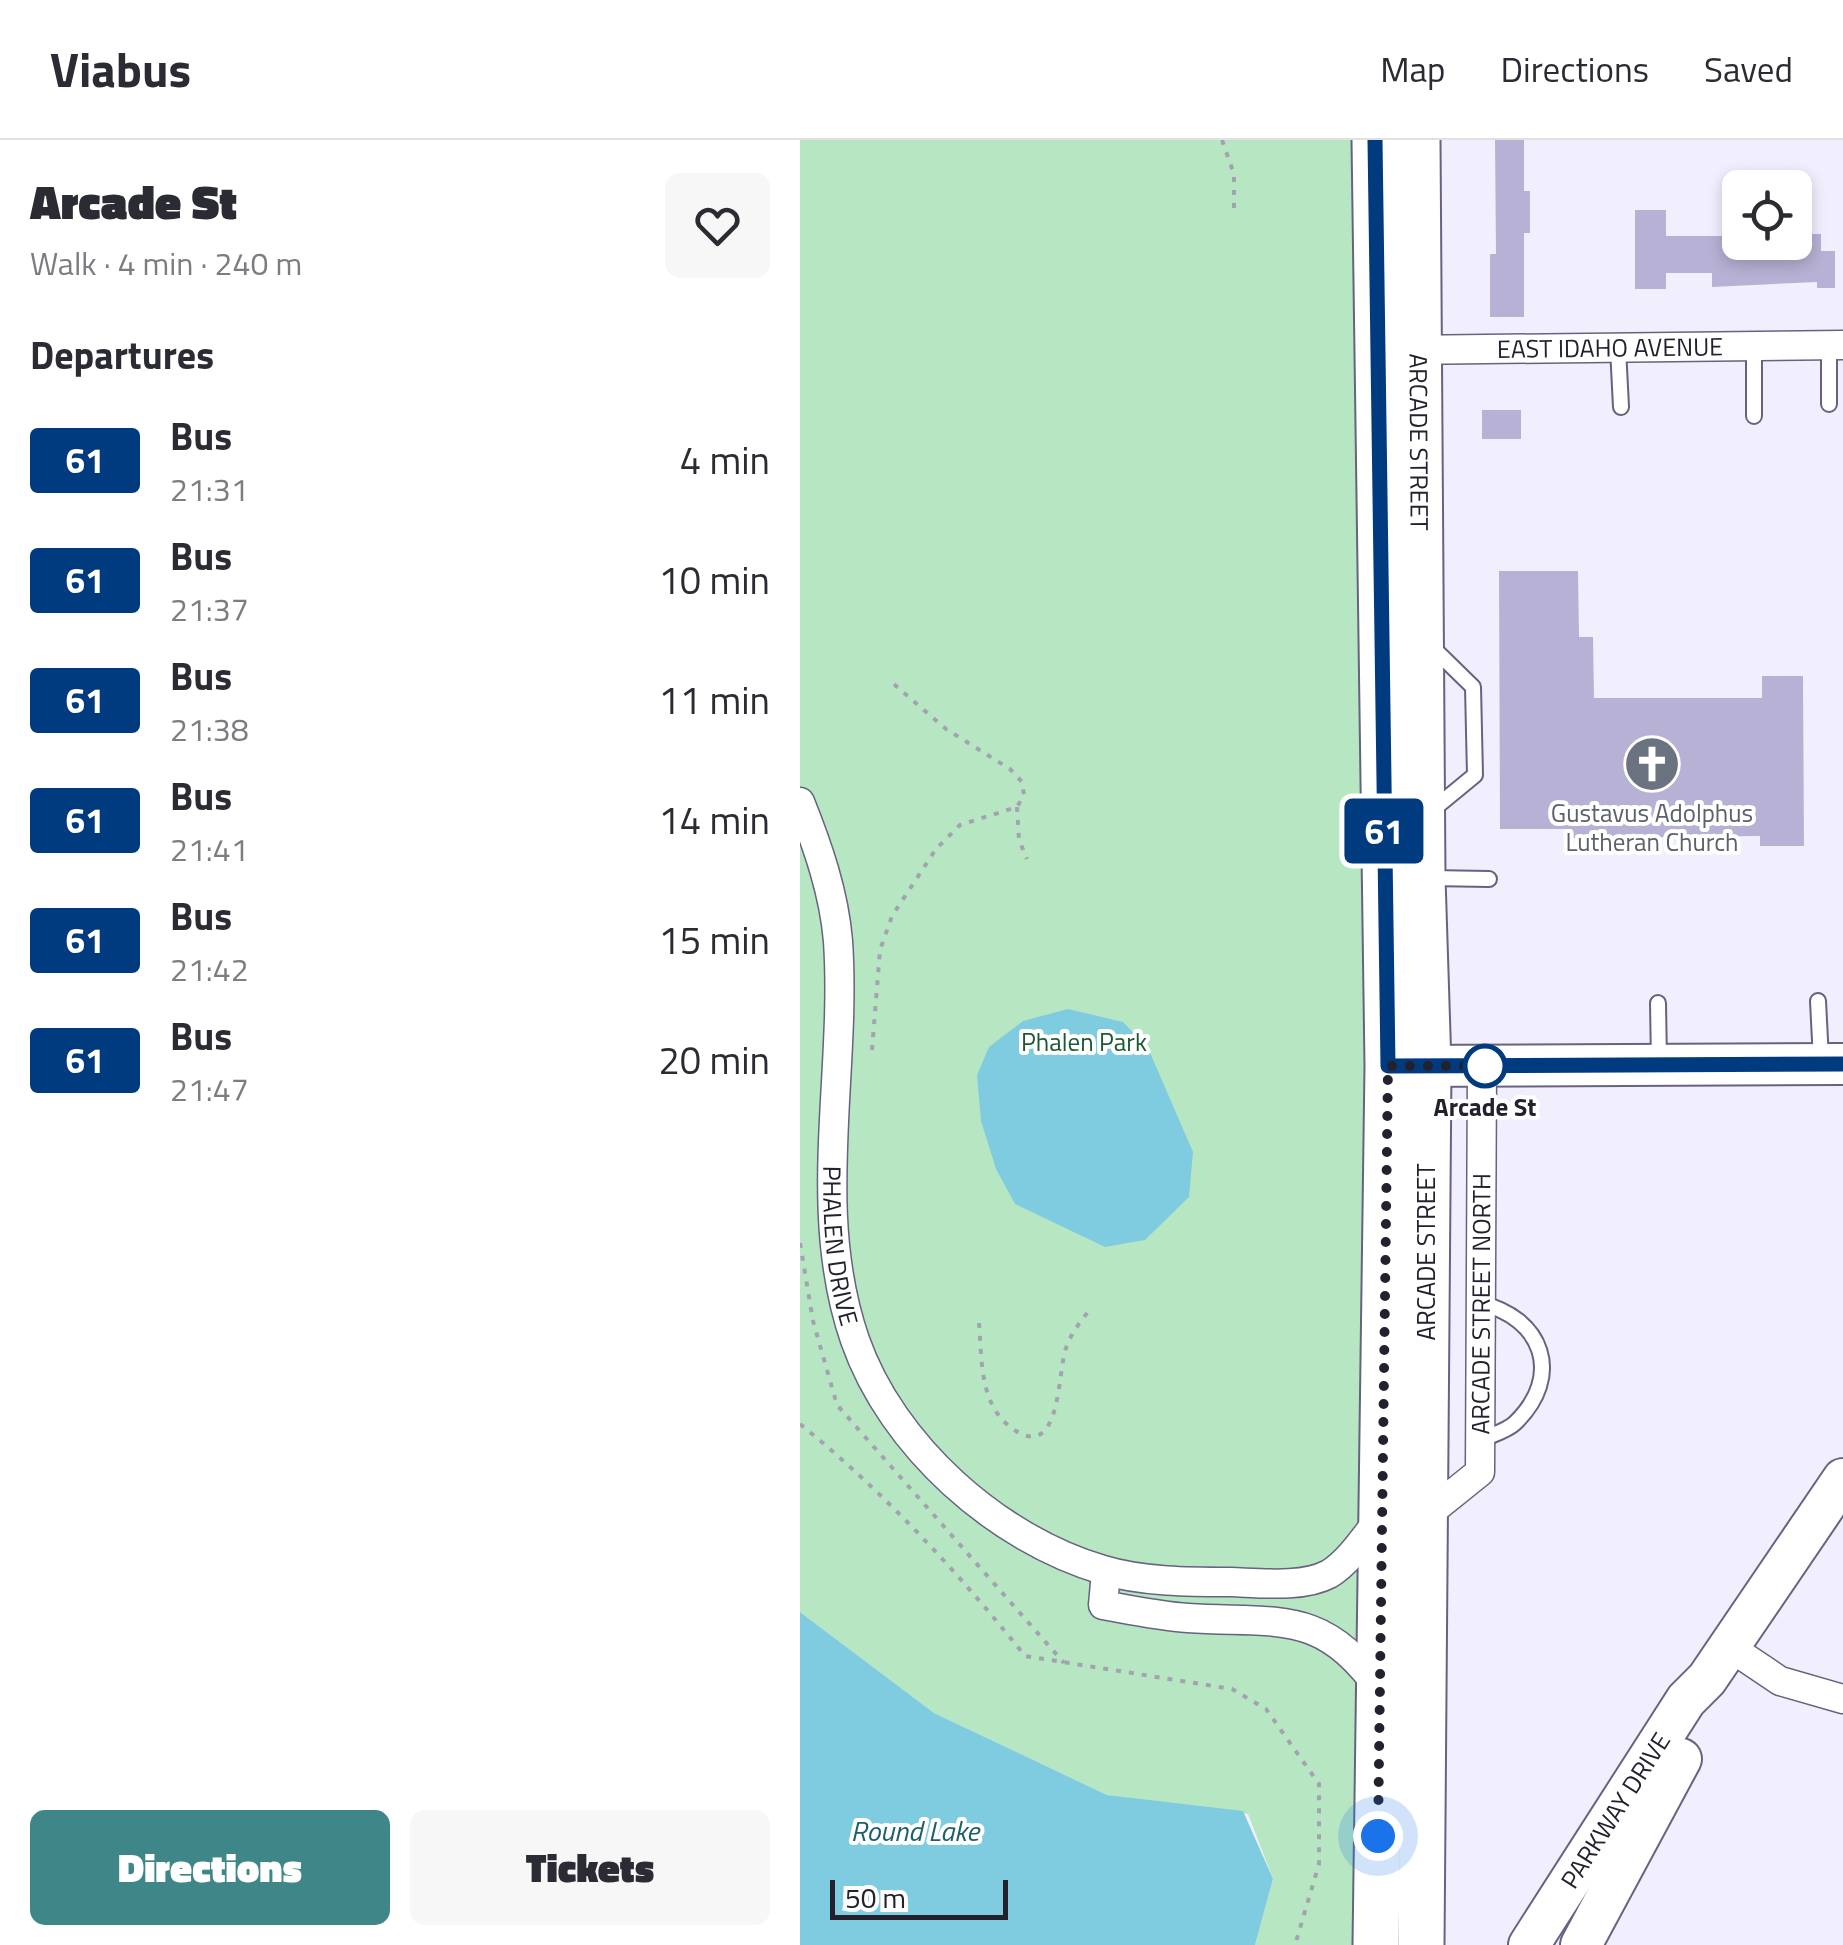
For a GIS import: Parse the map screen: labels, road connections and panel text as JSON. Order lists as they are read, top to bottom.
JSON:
{
  "streets": {
    "main road": ["ARCADE STREET"],
    "street": [
      "EAST IDAHO AVENUE",
      "PHALEN DRIVE",
      "ARCADE STREET NORTH",
      "PARKWAY DRIVE"
    ]
  },
  "crossings": [
    ["EAST IDAHO AVENUE", "ARCADE STREET"],
    ["ARCADE STREET", "PHALEN DRIVE"],
    ["ARCADE STREET", "ARCADE STREET NORTH"],
    ["PHALEN DRIVE", "ARCADE STREET NORTH"]
  ],
  "water": ["Round Lake"],
  "parks": ["Phalen Park"],
  "places": {
    "church": ["Gustavus Adolphus Lutheran Church"],
    "other": ["Arcade St"]
  },
  "lines": ["bus line 61"],
  "scale_bar": "50 m",
  "page": {
    "header": "Viabus",
    "nav": ["Map", "Directions", "Saved"],
    "heading": [
      ["Arcade St", "Walk · 4 min · 240 m"],
      "Departures"
    ],
    "on_map": "61",
    "list": [
      {
        "mark": "61",
        "name": "Bus",
        "note": "21:31",
        "value": "4 min"
      },
      {
        "mark": "61",
        "name": "Bus",
        "note": "21:37",
        "value": "10 min"
      },
      {
        "mark": "61",
        "name": "Bus",
        "note": "21:38",
        "value": "11 min"
      },
      {
        "mark": "61",
        "name": "Bus",
        "note": "21:41",
        "value": "14 min"
      },
      {
        "mark": "61",
        "name": "Bus",
        "note": "21:42",
        "value": "15 min"
      },
      {
        "mark": "61",
        "name": "Bus",
        "note": "21:47",
        "value": "20 min"
      }
    ],
    "buttons": ["Directions", "Tickets"],
    "scale": "50 m"
  }
}
